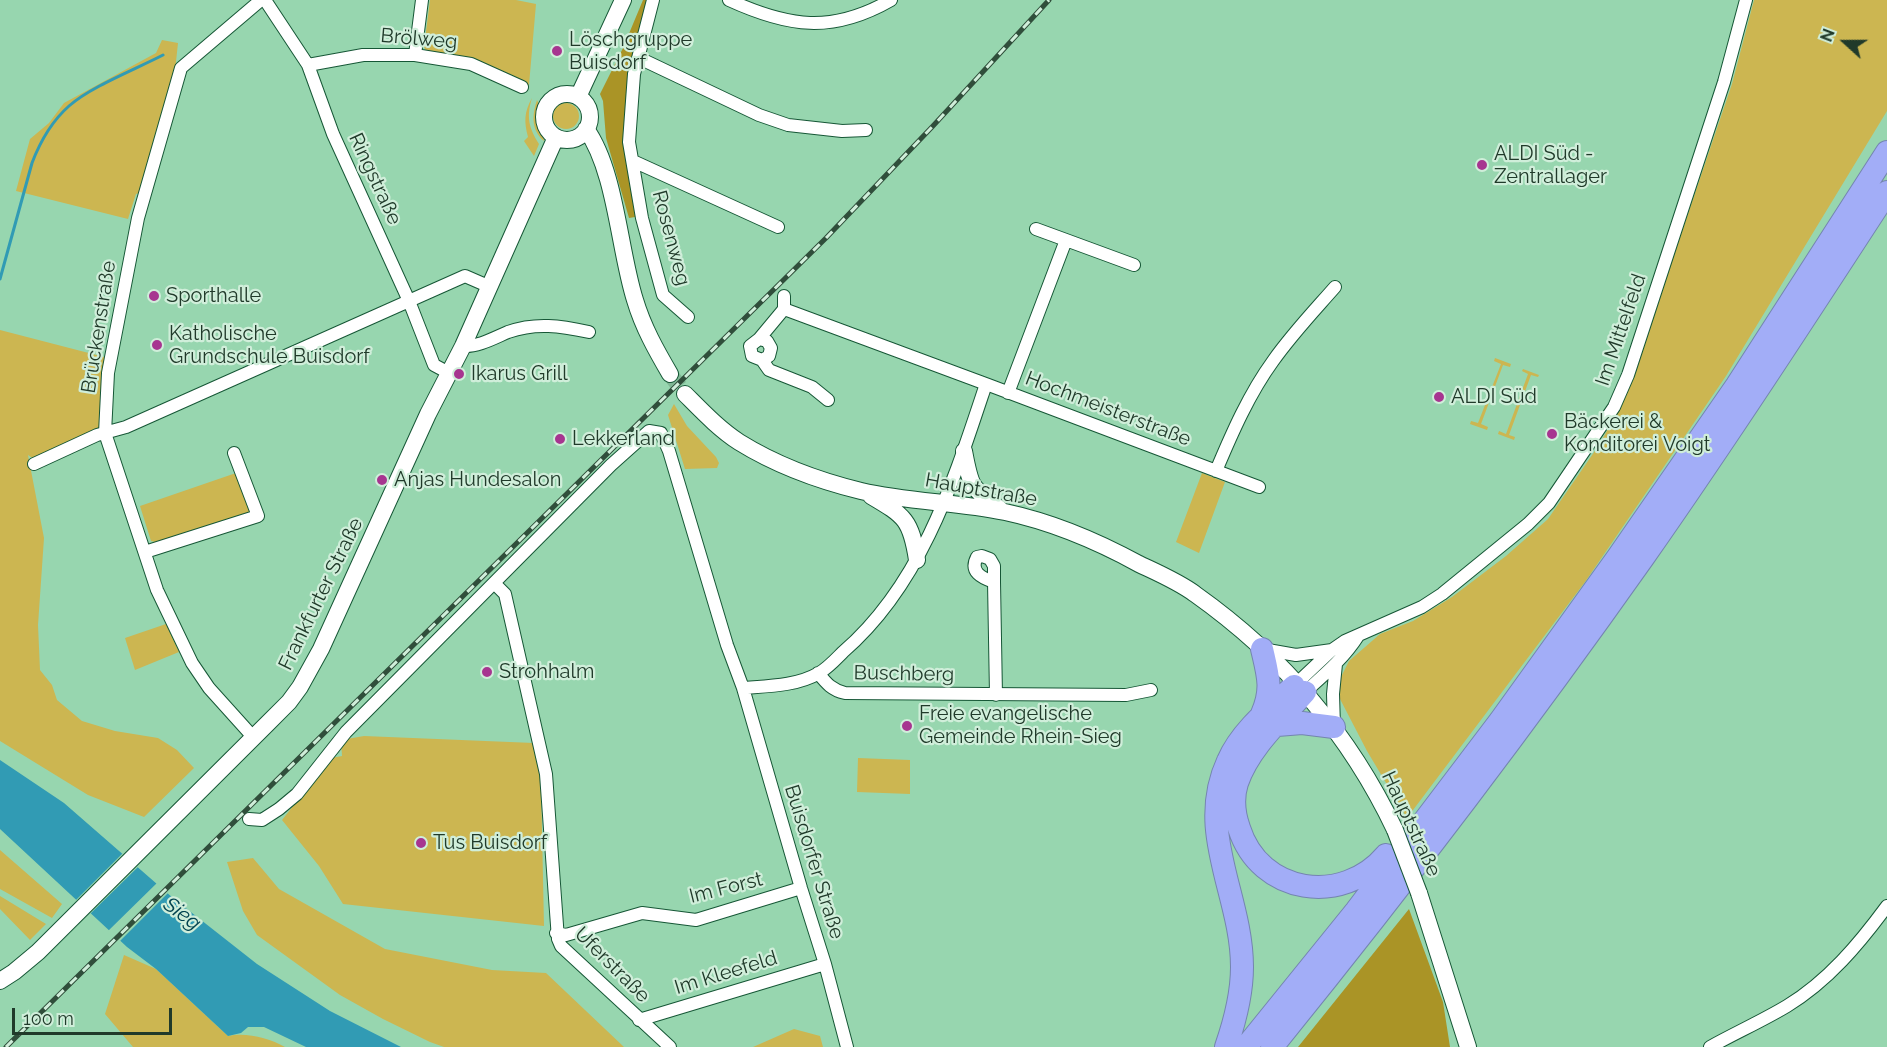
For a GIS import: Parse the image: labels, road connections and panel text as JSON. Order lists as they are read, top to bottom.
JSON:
{
  "streets": {
    "main road": ["Hauptstraße", "Frankfurter Straße"],
    "street": [
      "Brölweg",
      "Ringstraße",
      "Rosenweg",
      "Brückenstraße",
      "Im Mittelfeld",
      "Hochmeisterstraße",
      "Buschberg",
      "Buisdorfer Straße",
      "Im Forst",
      "Uferstraße",
      "Im Kleefeld"
    ]
  },
  "crossings": [
    ["Brölweg", "Ringstraße"],
    ["Ringstraße", "Brückenstraße"],
    ["Ringstraße", "Frankfurter Straße"],
    ["Brückenstraße", "Frankfurter Straße"],
    ["Im Mittelfeld", "Hauptstraße"],
    ["Buisdorfer Straße", "Im Forst"],
    ["Buisdorfer Straße", "Uferstraße"],
    ["Buisdorfer Straße", "Im Kleefeld"],
    ["Im Forst", "Uferstraße"],
    ["Uferstraße", "Im Kleefeld"]
  ],
  "water": ["Sieg"],
  "places": [
    "Löschgruppe Buisdorf",
    "ALDI Süd - Zentrallager",
    "Sporthalle",
    "Katholische Grundschule Buisdorf",
    "Ikarus Grill",
    "ALDI Süd",
    "Bäckerei & Konditorei Voigt",
    "Lekkerland",
    "Anjas Hundesalon",
    "Strohhalm",
    "Freie evangelische Gemeinde Rhein-Sieg",
    "Tus Buisdorf"
  ],
  "scale_bar": "100 m",
  "north": "left"
}
